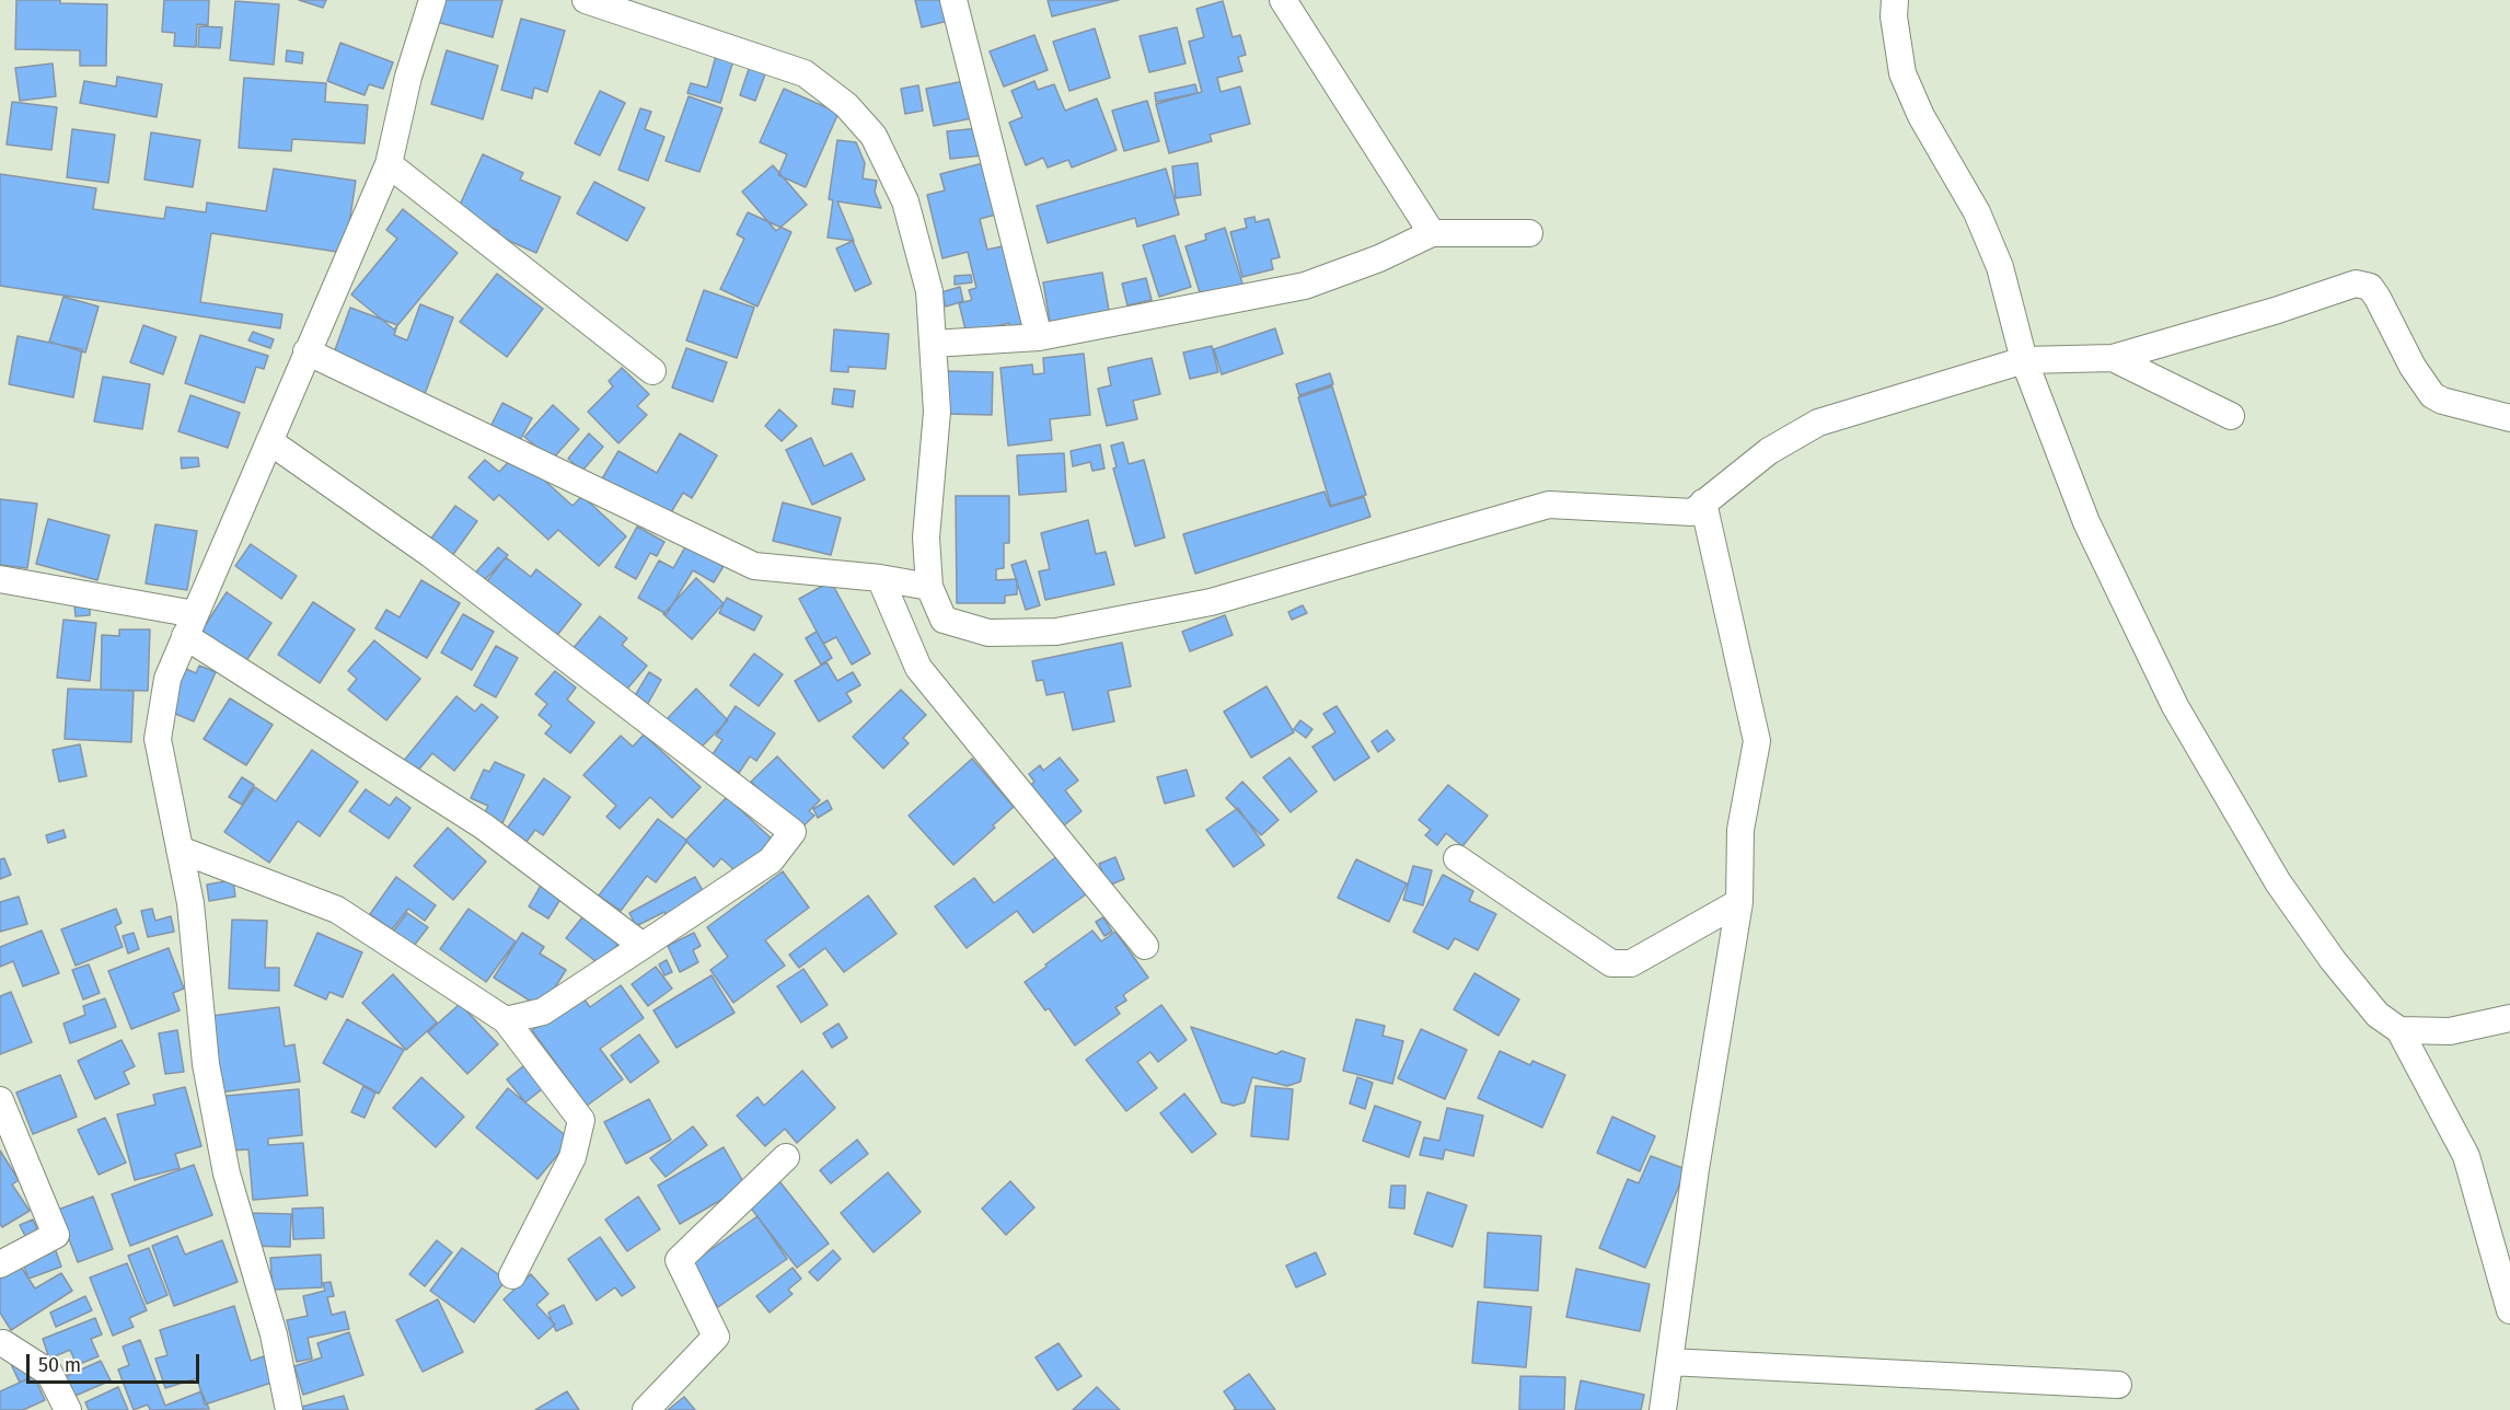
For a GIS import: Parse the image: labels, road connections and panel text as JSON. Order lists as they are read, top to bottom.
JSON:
{
  "scale_bar": "50 m"
}
